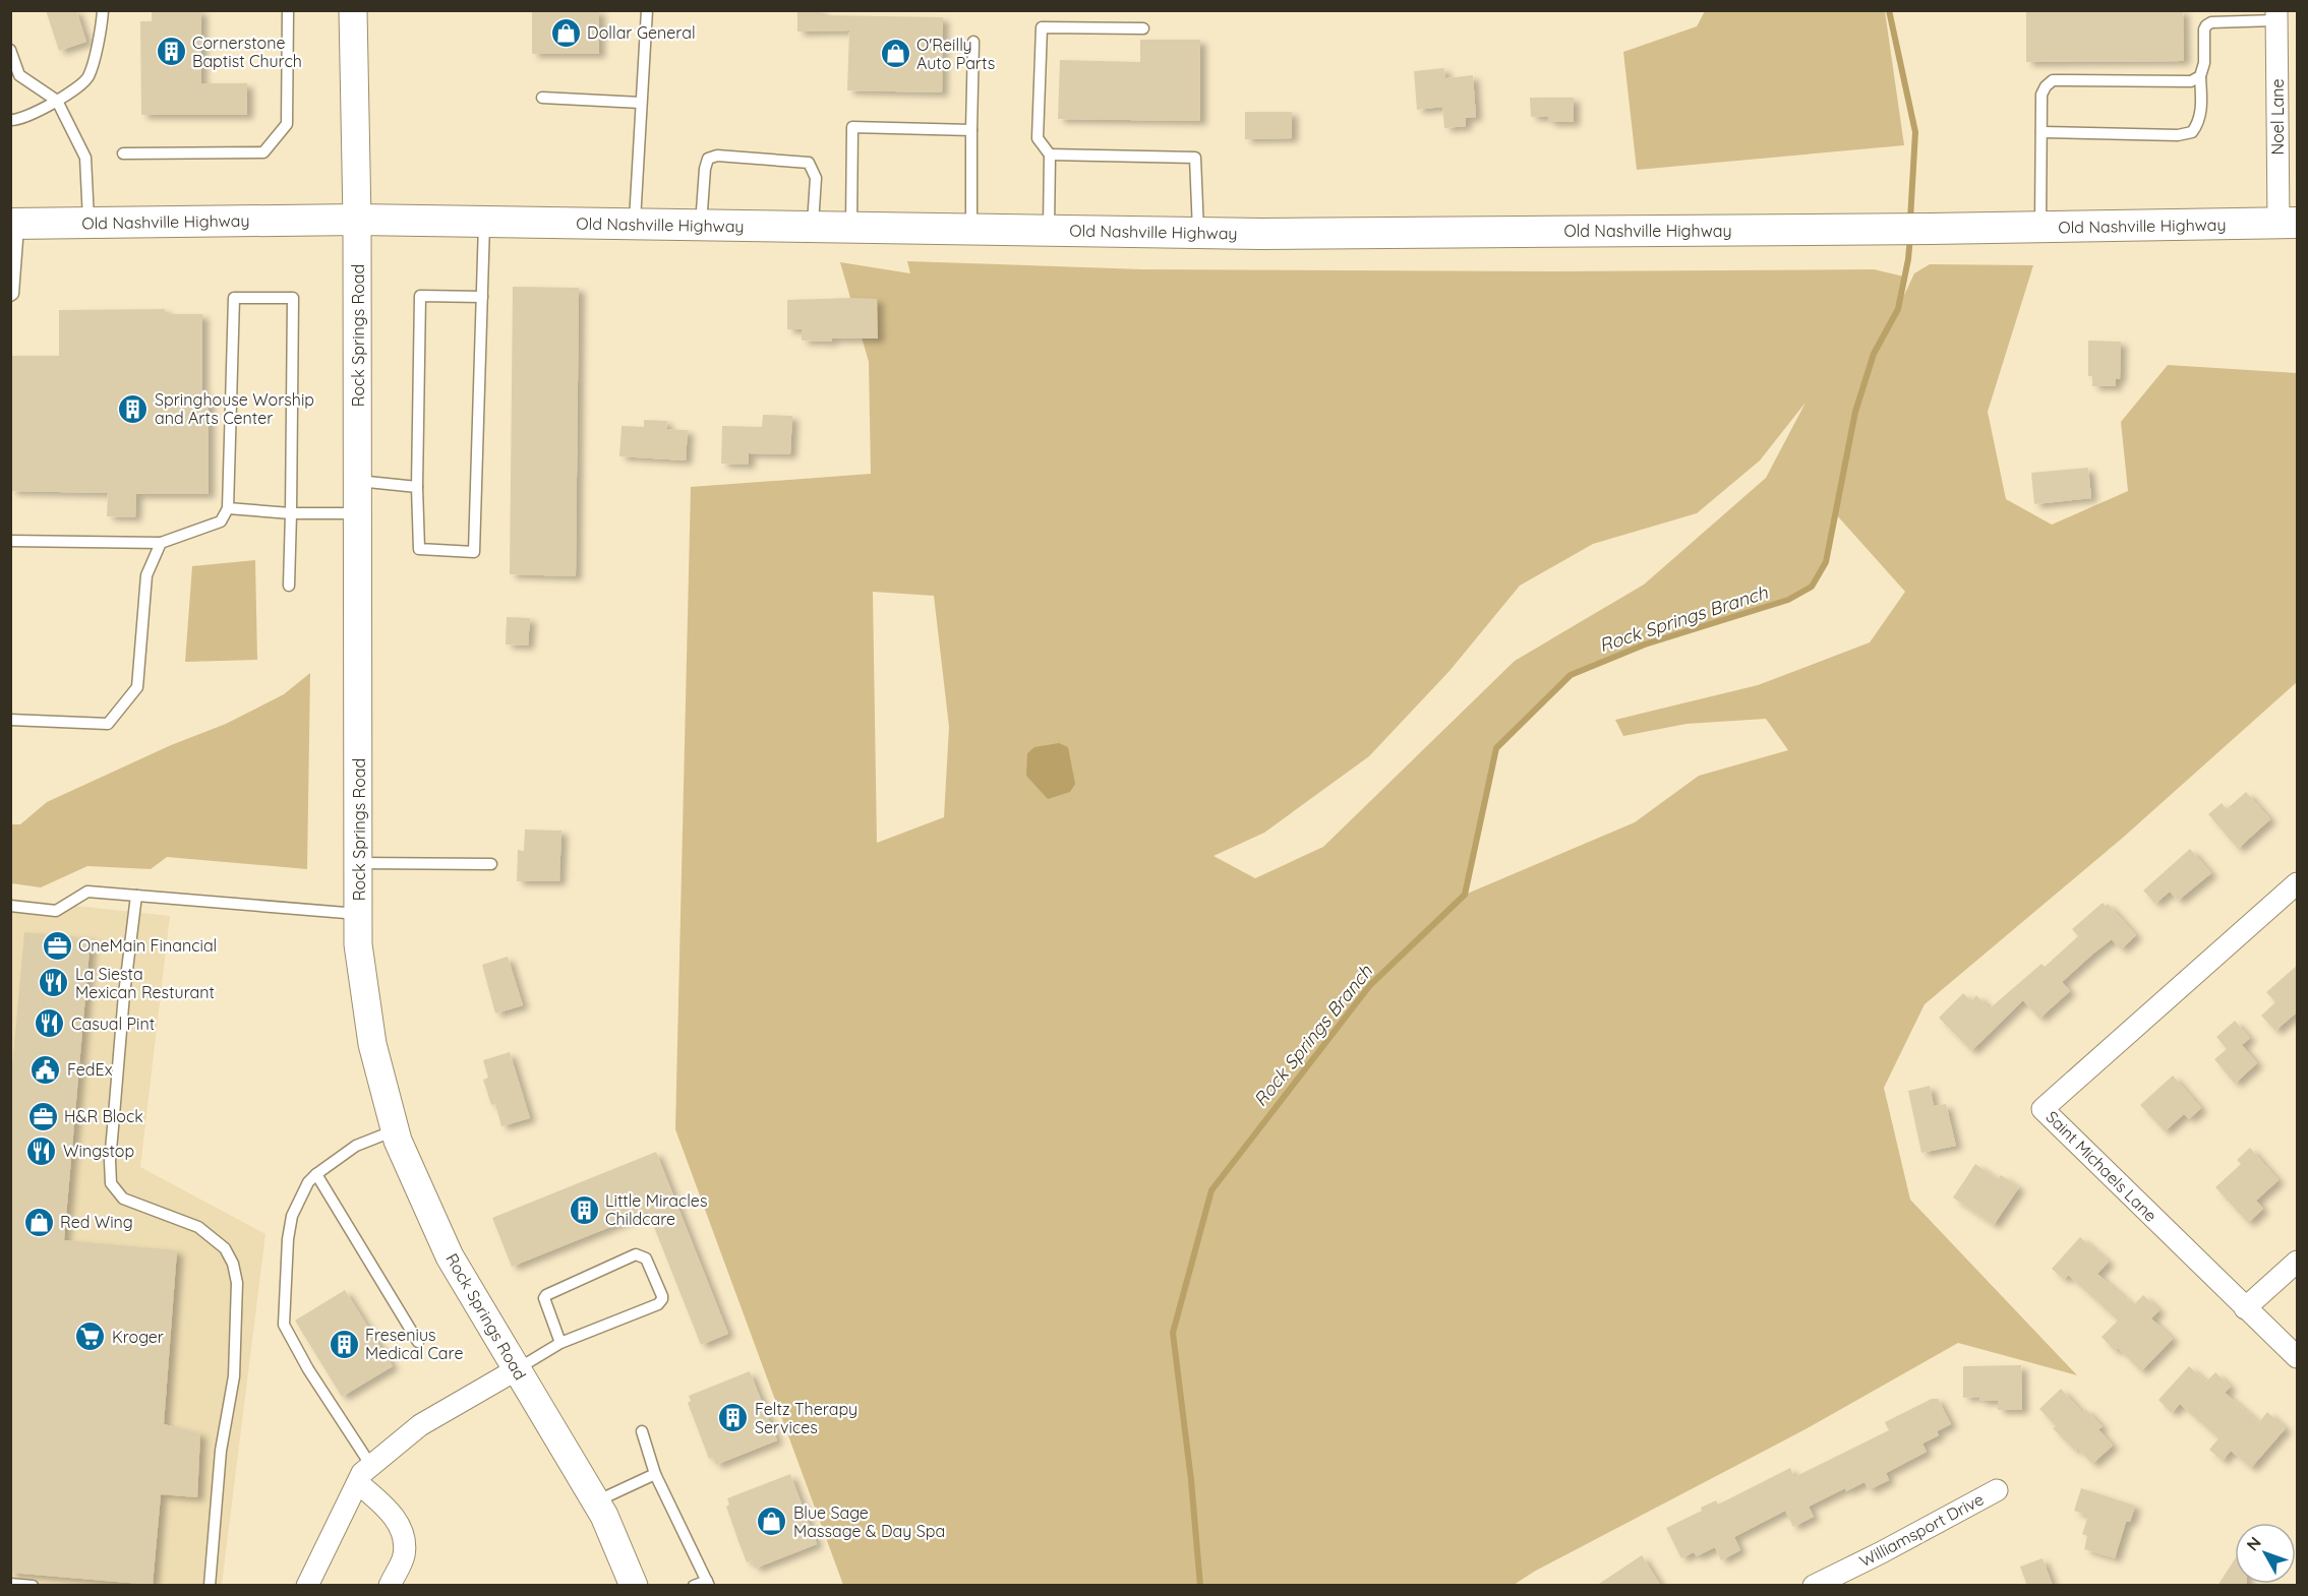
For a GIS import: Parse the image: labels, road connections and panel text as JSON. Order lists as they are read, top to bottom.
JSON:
{
  "streets": {
    "main road": ["Old Nashville Highway"],
    "street": [
      "Noel Lane",
      "Rock Springs Road",
      "Saint Michaels Lane",
      "Williamsport Drive"
    ]
  },
  "crossings": [
    ["Noel Lane", "Old Nashville Highway"],
    ["Old Nashville Highway", "Rock Springs Road"]
  ],
  "water": ["Rock Springs Branch"],
  "places": {
    "shop": [
      "Dollar General",
      "O'Reilly Auto Parts",
      "Red Wing",
      "Blue Sage Massage & Day Spa"
    ],
    "building": [
      "Cornerstone Baptist Church",
      "Springhouse Worship and Arts Center",
      "Little Miracles Childcare",
      "Fresenius Medical Care",
      "Feltz Therapy Services"
    ],
    "office": ["OneMain Financial", "H&R Block"],
    "restaurant": ["La Siesta Mexican Resturant", "Casual Pint", "Wingstop"],
    "public building": ["FedEx"],
    "supermarket": ["Kroger"]
  },
  "north": "top left"
}
